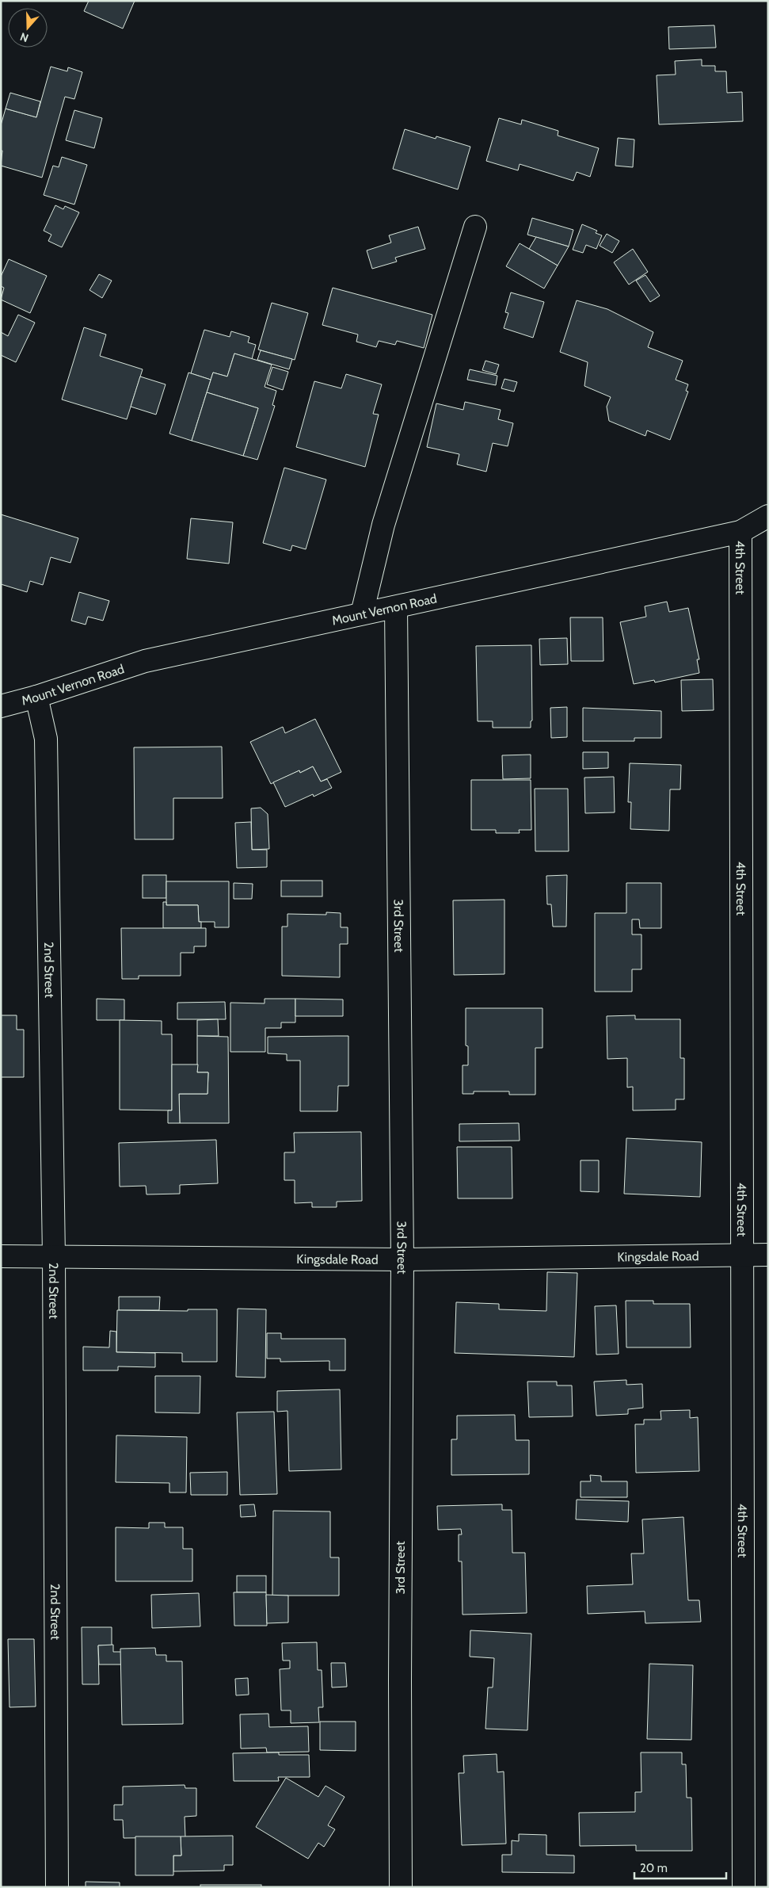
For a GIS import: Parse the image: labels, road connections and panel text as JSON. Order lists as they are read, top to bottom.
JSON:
{
  "streets": {
    "street": [
      "4th Street",
      "Mount Vernon Road",
      "3rd Street",
      "2nd Street",
      "Kingsdale Road"
    ]
  },
  "crossings": [
    ["4th Street", "Mount Vernon Road"],
    ["4th Street", "Kingsdale Road"],
    ["Mount Vernon Road", "3rd Street"],
    ["Mount Vernon Road", "2nd Street"],
    ["3rd Street", "Kingsdale Road"],
    ["2nd Street", "Kingsdale Road"]
  ],
  "scale_bar": "20 m",
  "north": "bottom"
}
